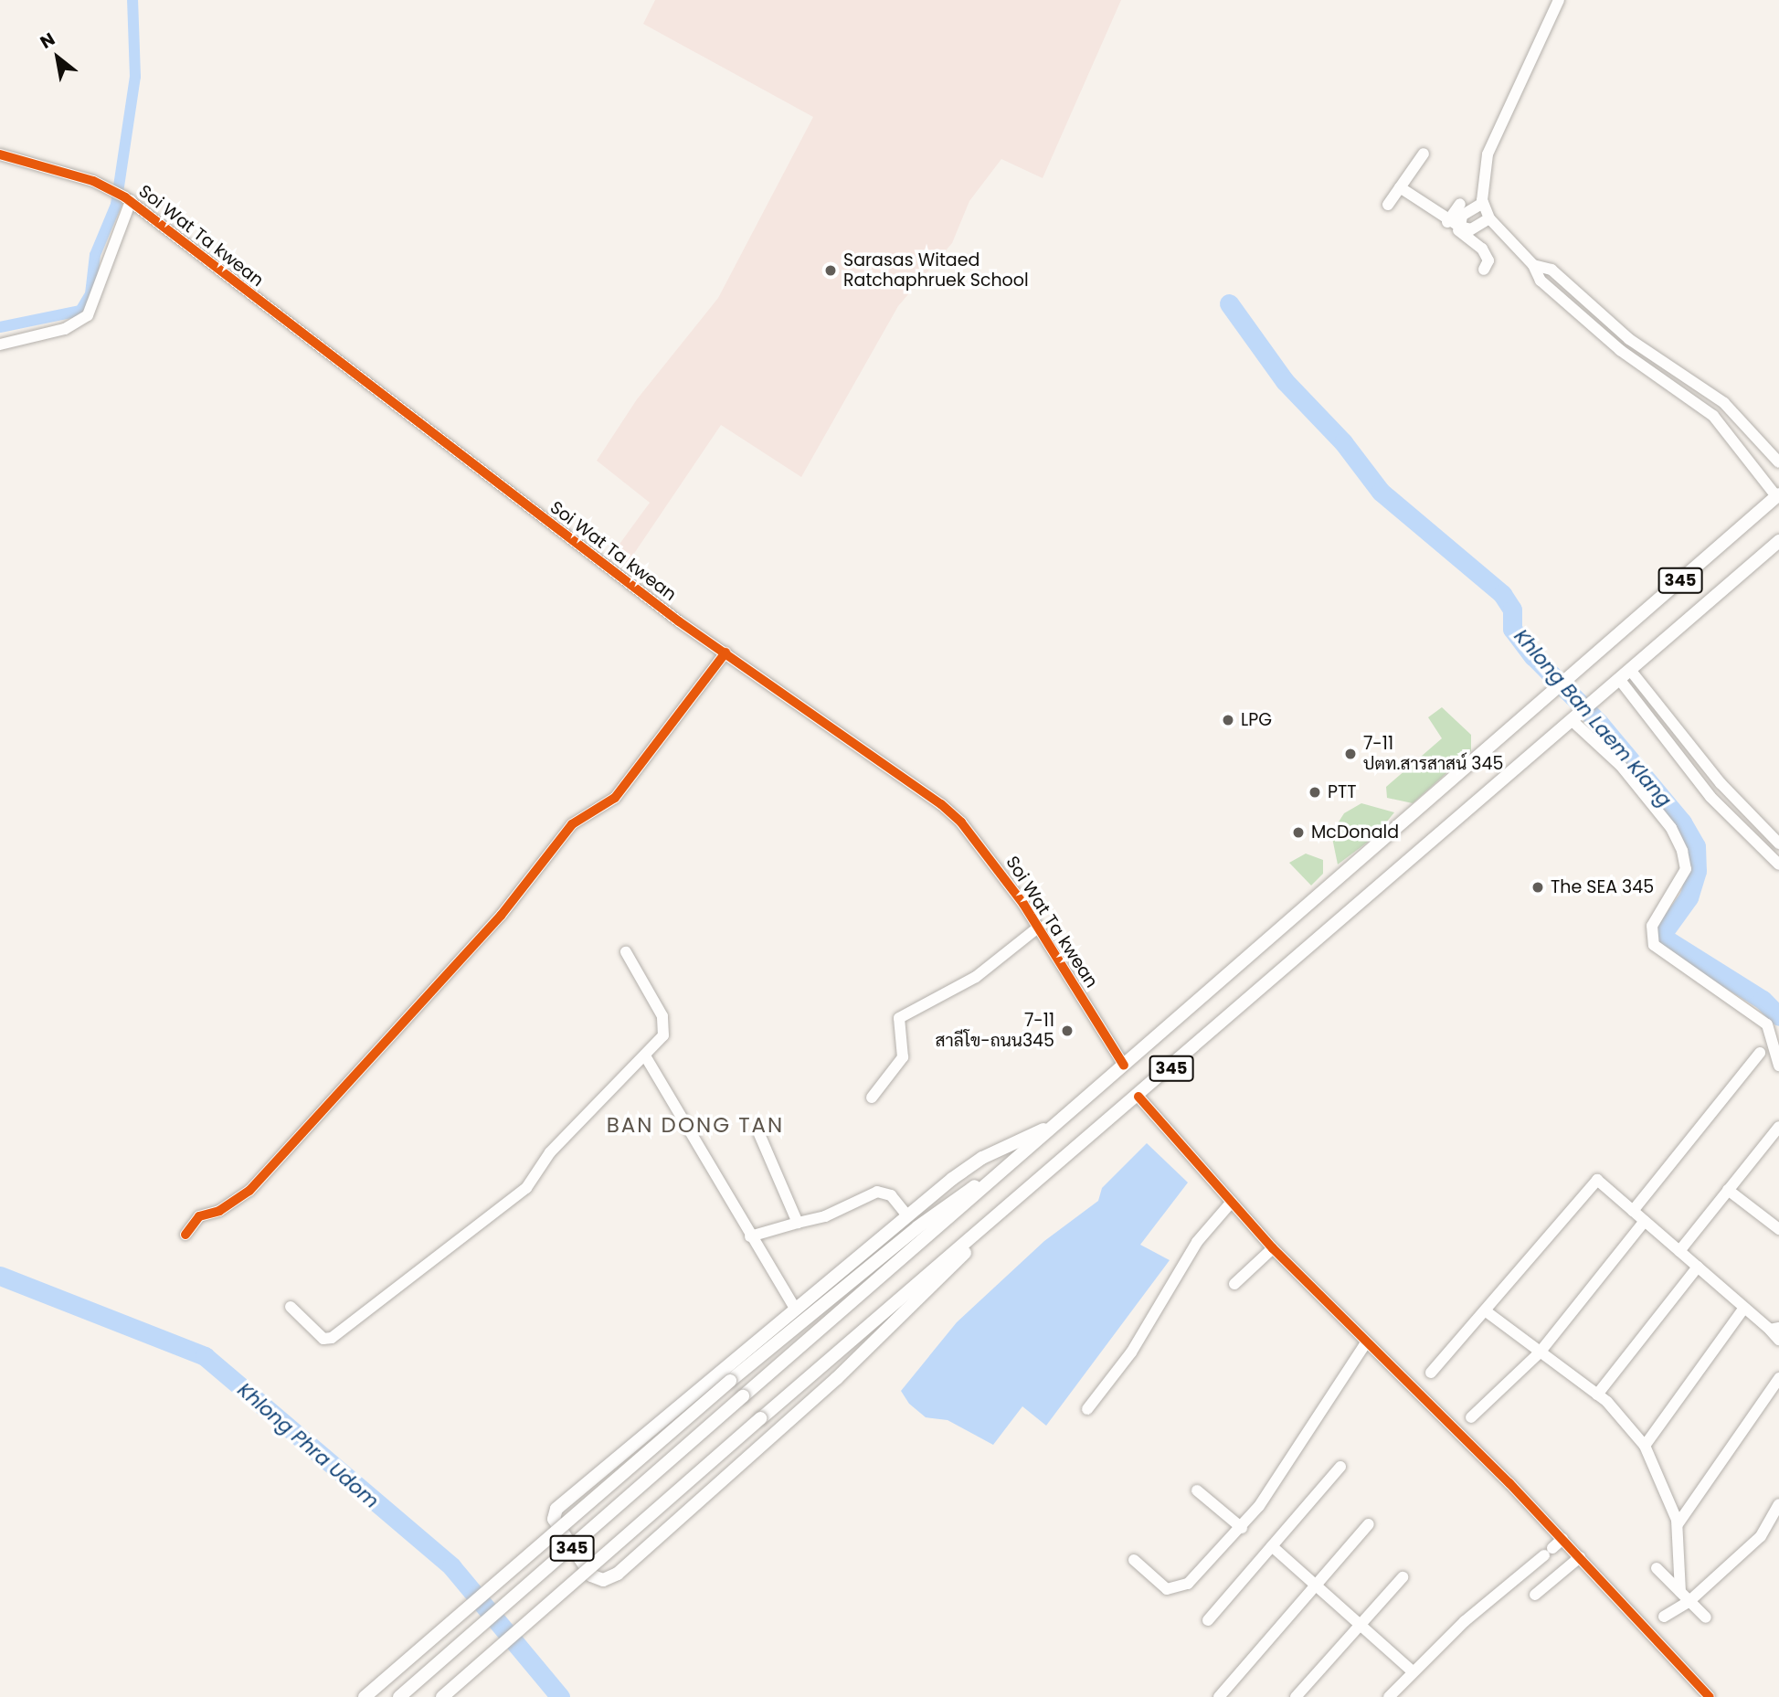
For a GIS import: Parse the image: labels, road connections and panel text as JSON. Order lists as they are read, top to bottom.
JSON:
{
  "streets": {
    "main road": ["345"],
    "street": ["Soi Wat Ta kwean"]
  },
  "crossings": [
    ["Soi Wat Ta kwean", "345"]
  ],
  "districts": ["BAN DONG TAN"],
  "water": ["Khlong Ban Laem Klang", "Khlong Phra Udom"],
  "places": [
    "Sarasas Witaed Ratchaphruek School",
    "LPG",
    "7-11 ปตท.สารสาสน์ 345",
    "PTT",
    "McDonald",
    "The SEA 345",
    "7-11 สาลีโข-ถนน345"
  ],
  "north": "top left"
}
